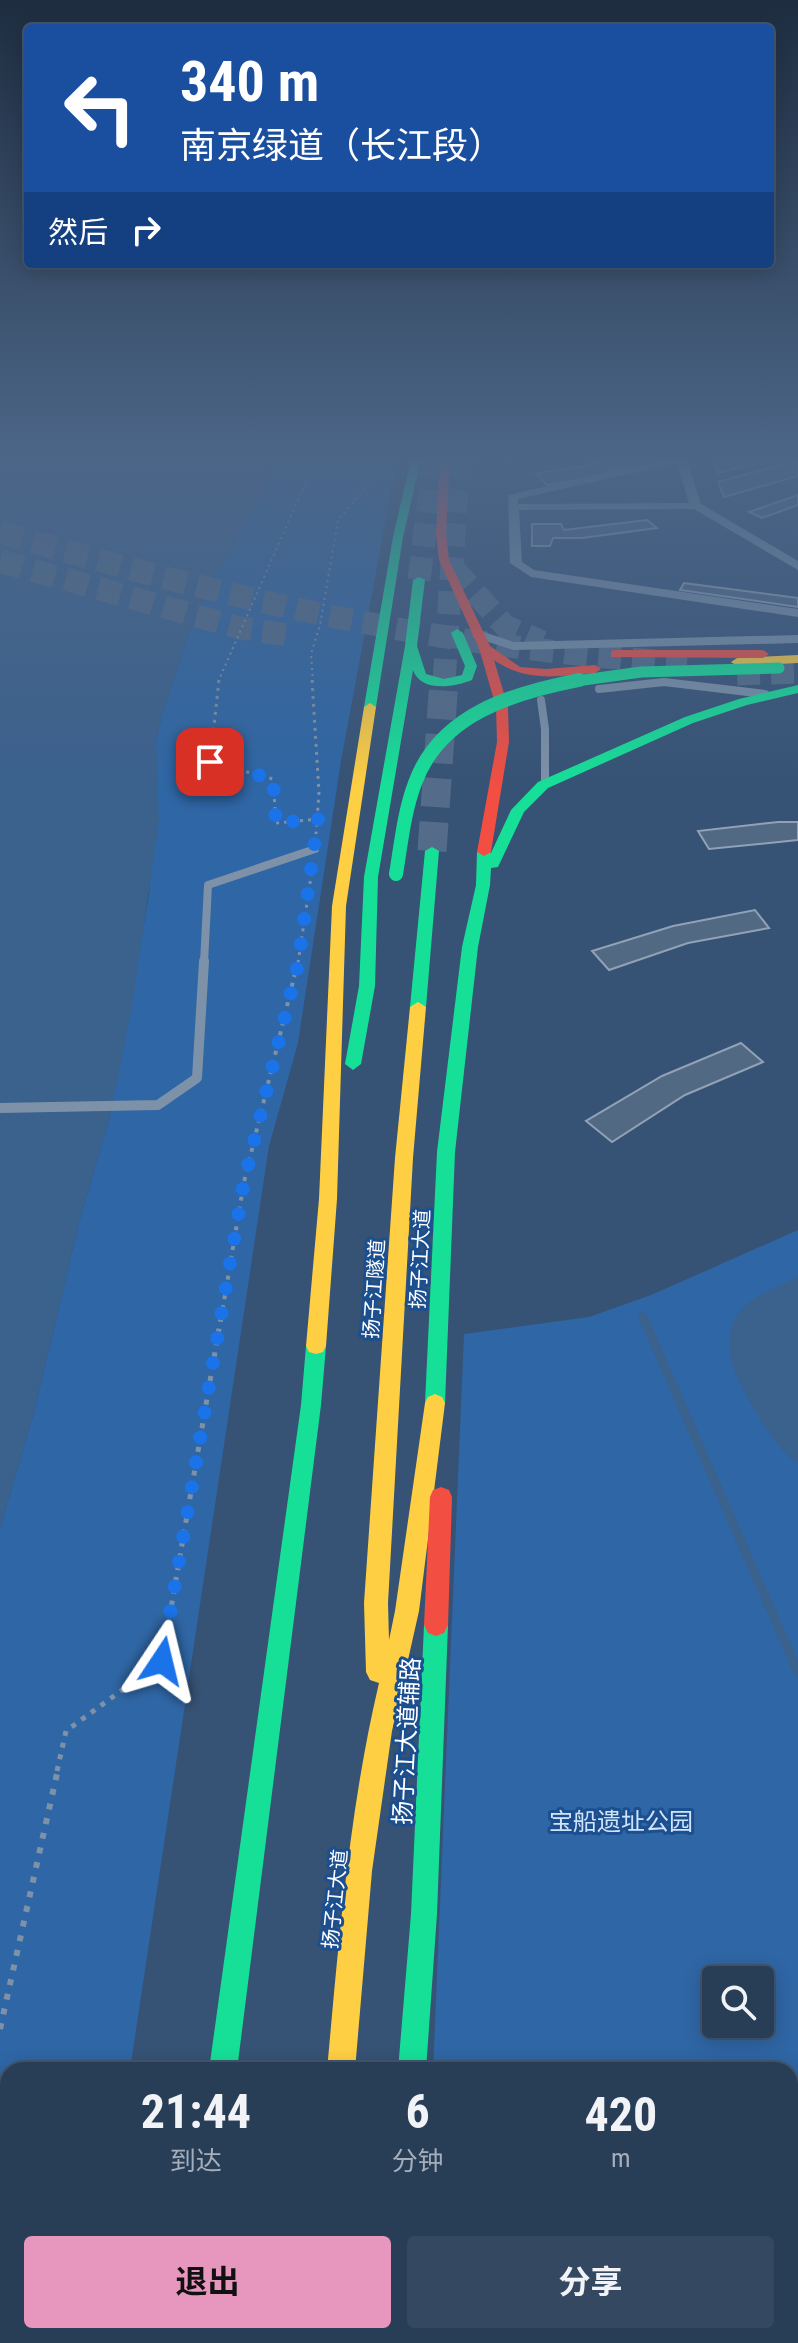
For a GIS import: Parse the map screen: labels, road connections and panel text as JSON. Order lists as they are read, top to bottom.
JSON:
{
  "streets": {
    "main road": ["扬子江大道", "扬子江隧道", "扬子江大道辅路"]
  },
  "crossings": [
    ["扬子江大道", "扬子江隧道"],
    ["扬子江大道", "扬子江大道辅路"]
  ],
  "parks": ["宝船遗址公园"],
  "page": {
    "turn": ["340 m", "南京绿道（长江段）"],
    "then": "然后",
    "eta": [
      "21:44",
      "到达",
      "6",
      "分钟",
      "420",
      "m"
    ],
    "buttons": ["退出", "分享"]
  }
}
